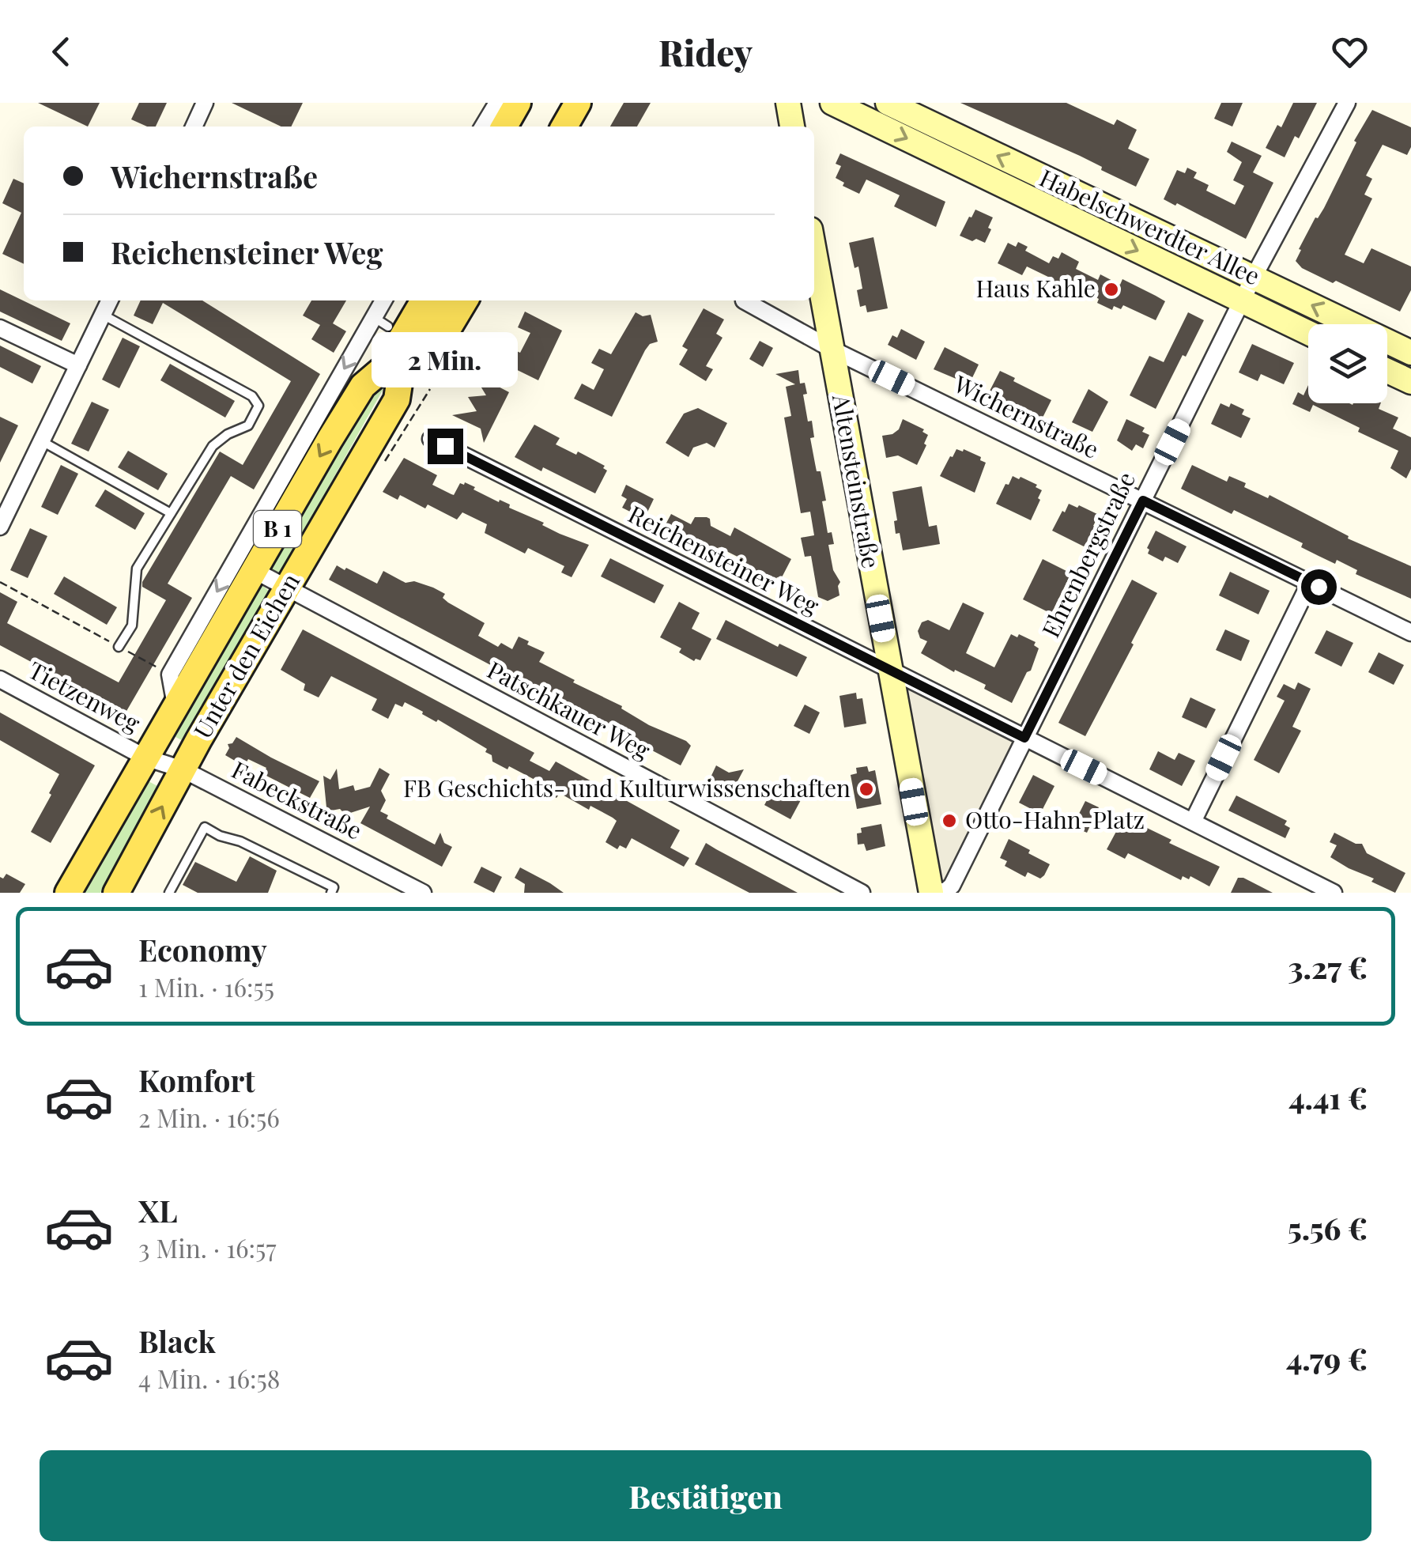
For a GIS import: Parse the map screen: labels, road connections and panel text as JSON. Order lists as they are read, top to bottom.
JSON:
{
  "streets": {
    "main road": [
      "Habelschwerdter Allee",
      "Altensteinstraße",
      "B 1",
      "Unter den Eichen"
    ],
    "street": [
      "Wichernstraße",
      "Ehrenbergstraße",
      "Reichensteiner Weg",
      "Tietzenweg",
      "Patschkauer Weg",
      "Fabeckstraße"
    ]
  },
  "crossings": [
    ["Habelschwerdter Allee", "Ehrenbergstraße"],
    ["Wichernstraße", "Altensteinstraße"],
    ["Wichernstraße", "Ehrenbergstraße"],
    ["Altensteinstraße", "Ehrenbergstraße"],
    ["Altensteinstraße", "Reichensteiner Weg"],
    ["Ehrenbergstraße", "Reichensteiner Weg"],
    ["Unter den Eichen", "Tietzenweg"],
    ["Unter den Eichen", "Patschkauer Weg"],
    ["Unter den Eichen", "Fabeckstraße"],
    ["Tietzenweg", "Fabeckstraße"]
  ],
  "places": ["Haus Kahle", "FB Geschichts- und Kulturwissenschaften", "Otto-Hahn-Platz"],
  "page": {
    "header": "Ridey",
    "banner": ["Wichernstraße", "Reichensteiner Weg"],
    "bubble": "2 Min.",
    "list": [
      {
        "name": "Economy",
        "note": "1 Min. · 16:55",
        "value": "3.27 €"
      },
      {
        "name": "Komfort",
        "note": "2 Min. · 16:56",
        "value": "4.41 €"
      },
      {
        "name": "XL",
        "note": "3 Min. · 16:57",
        "value": "5.56 €"
      },
      {
        "name": "Black",
        "note": "4 Min. · 16:58",
        "value": "4.79 €"
      }
    ],
    "buttons": "Bestätigen"
  }
}
